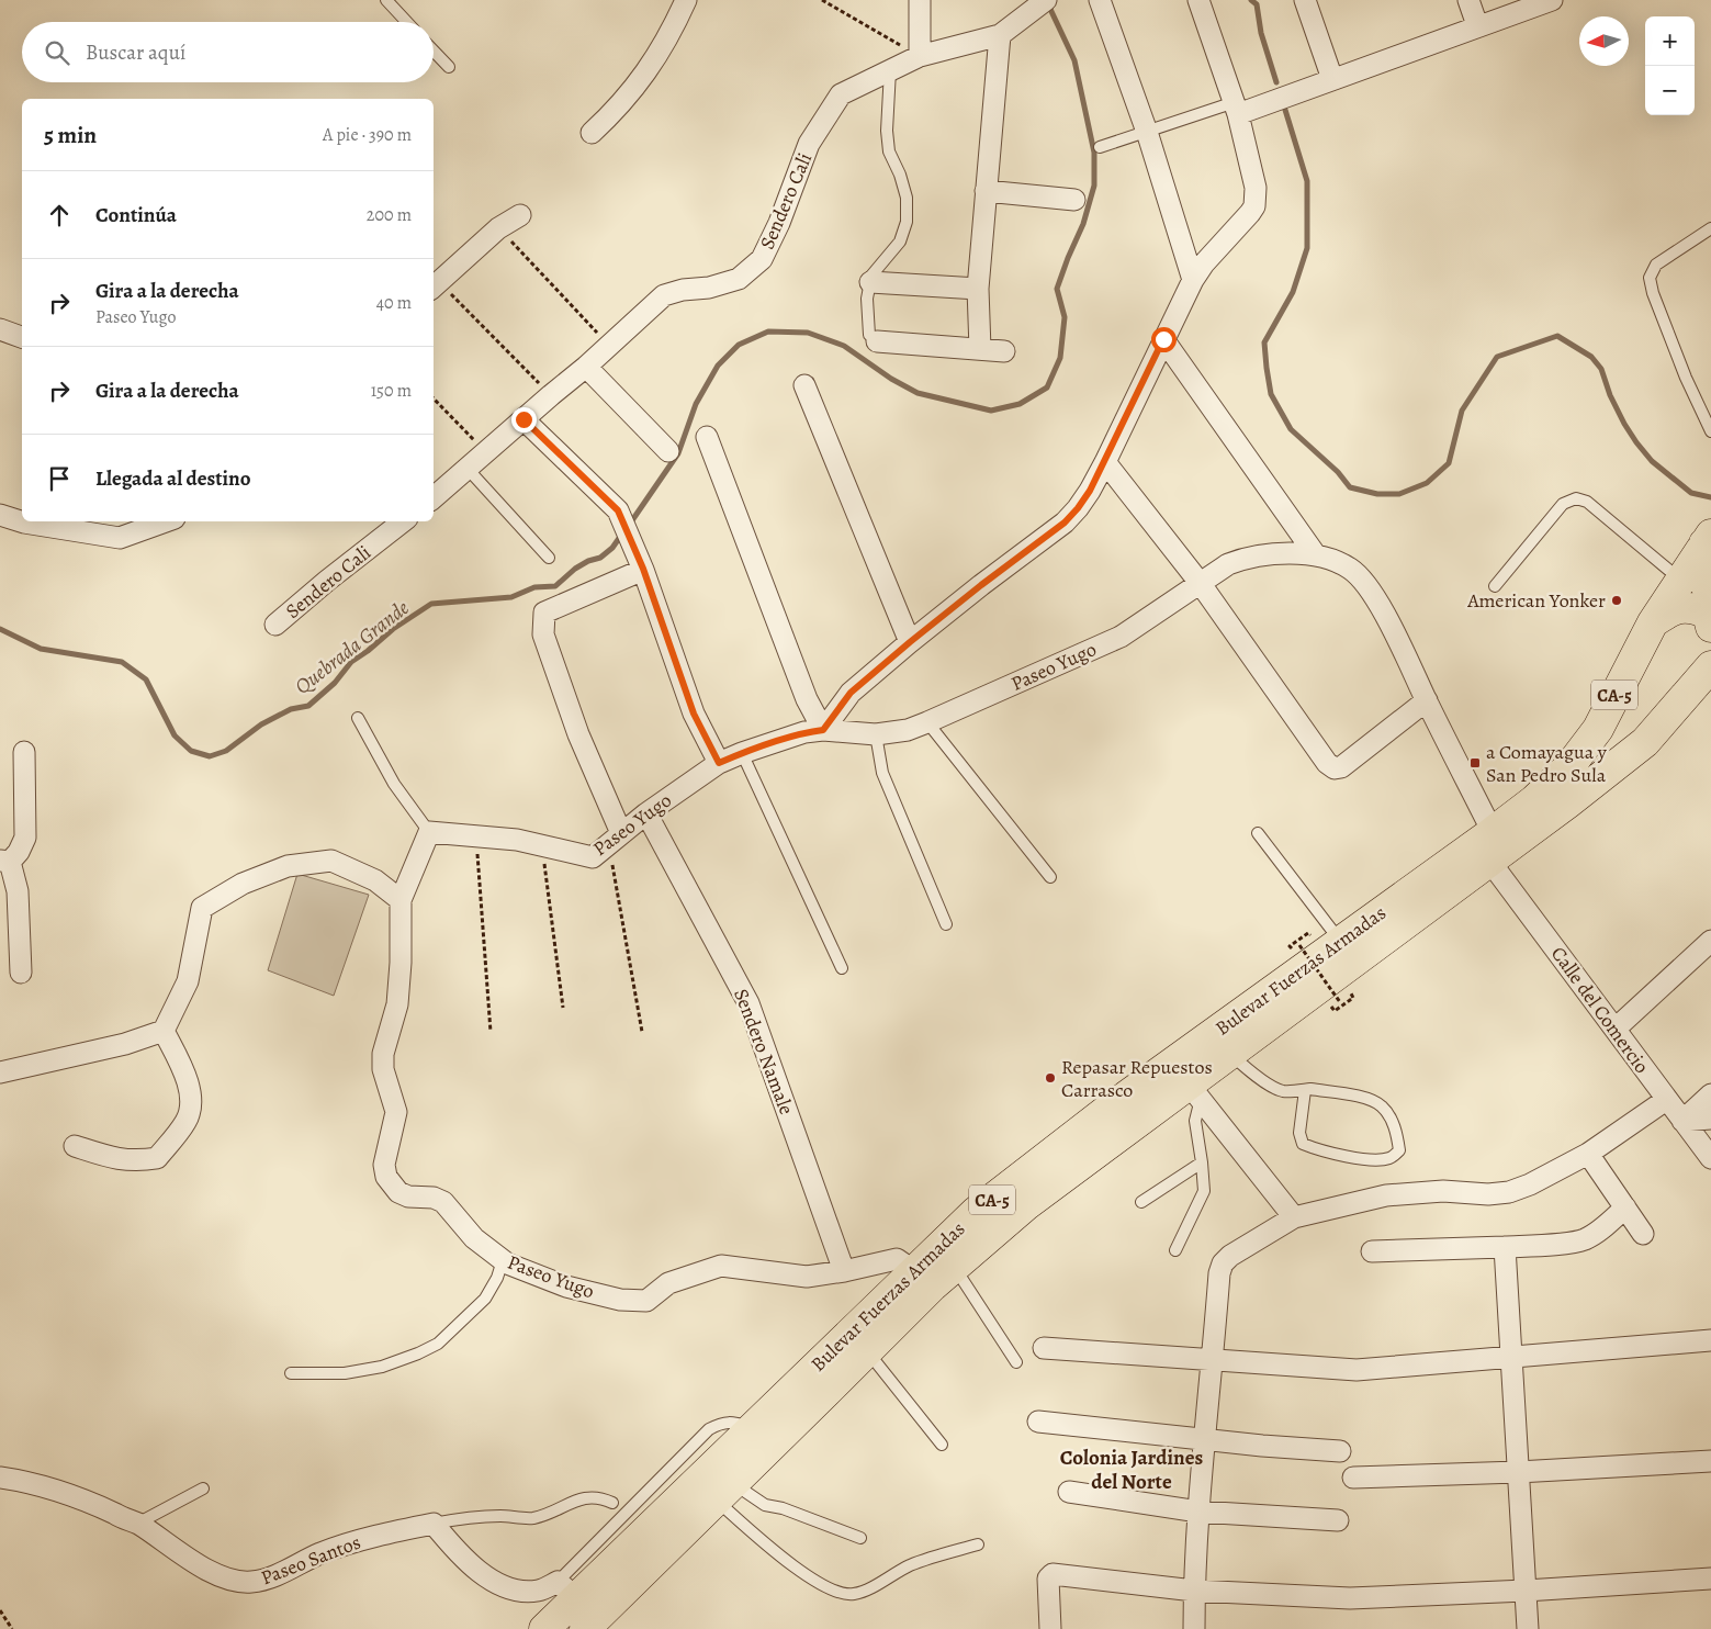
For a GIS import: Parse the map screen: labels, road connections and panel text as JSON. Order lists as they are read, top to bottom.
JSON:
{
  "streets": {
    "highway": ["CA-5", "Bulevar Fuerzas Armadas"],
    "street": [
      "Sendero Cali",
      "Paseo Yugo",
      "Calle del Comercio",
      "Sendero Namale",
      "Paseo Santos"
    ]
  },
  "crossings": [
    ["Paseo Yugo", "Bulevar Fuerzas Armadas"],
    ["Paseo Yugo", "Calle del Comercio"],
    ["Paseo Yugo", "Sendero Namale"],
    ["Bulevar Fuerzas Armadas", "Calle del Comercio"]
  ],
  "districts": ["Colonia Jardines del Norte"],
  "water": ["Quebrada Grande"],
  "places": {
    "other": ["American Yonker", "Repasar Repuestos Carrasco"],
    "transit": ["a Comayagua y San Pedro Sula"]
  },
  "north": "left",
  "page": {
    "map_buttons": ["+", "−"],
    "search": "Buscar aquí",
    "heading": ["5 min", "A pie · 390 m"],
    "list": [
      ["Continúa", "200 m"],
      ["Gira a la derecha", "Paseo Yugo", "40 m"],
      ["Gira a la derecha", "150 m"],
      "Llegada al destino"
    ]
  }
}
